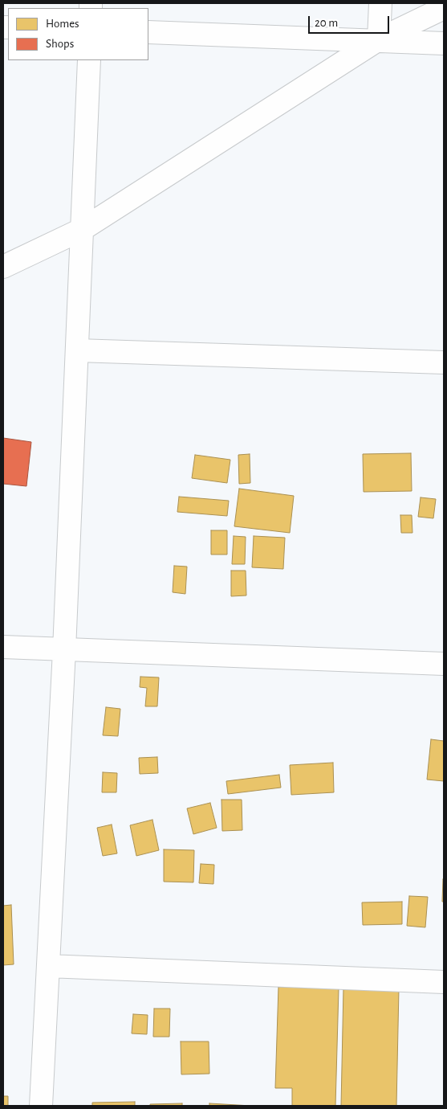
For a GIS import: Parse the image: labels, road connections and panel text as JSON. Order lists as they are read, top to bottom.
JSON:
{
  "legend": ["Homes", "Shops"],
  "scale_bar": "20 m"
}
